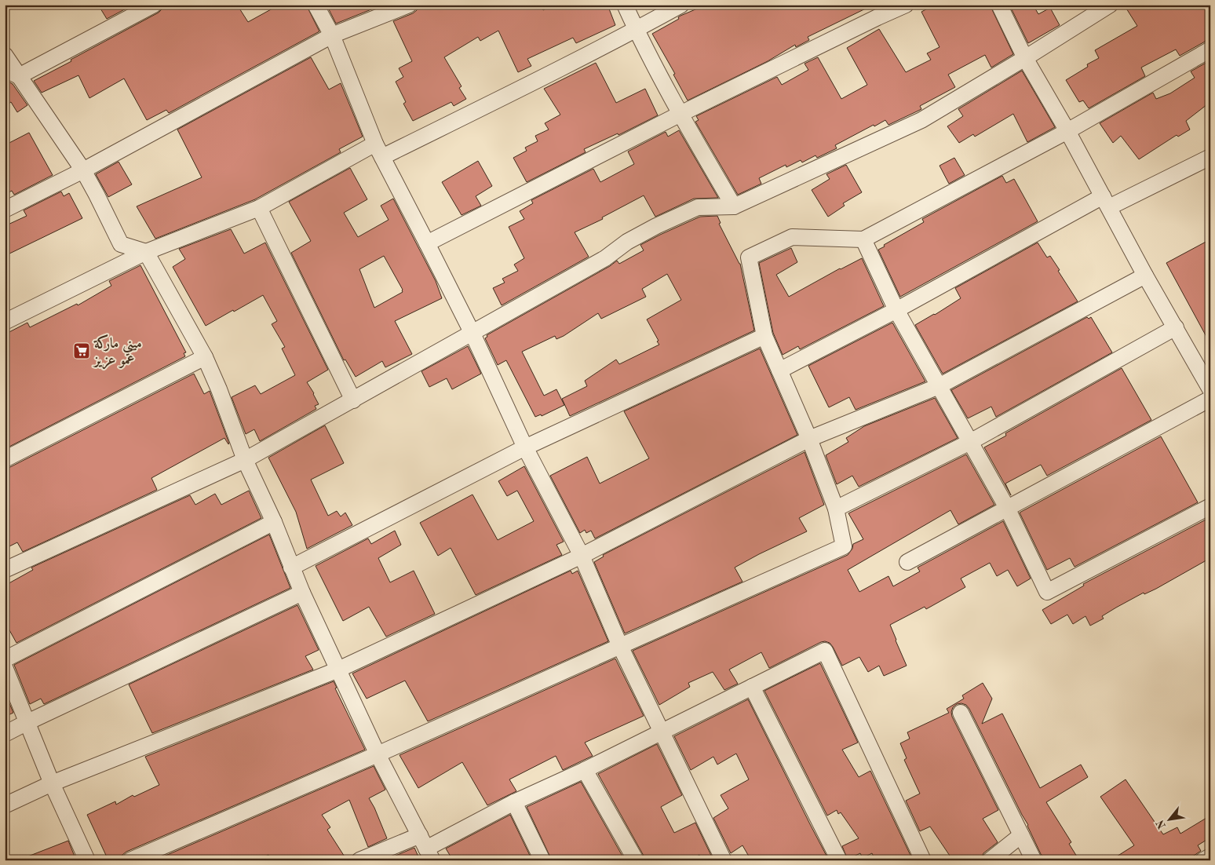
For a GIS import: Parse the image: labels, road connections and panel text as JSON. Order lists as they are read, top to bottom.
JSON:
{
  "places": {
    "supermarket": ["ميني ماركة عمو عزيز"]
  },
  "north": "bottom left"
}
